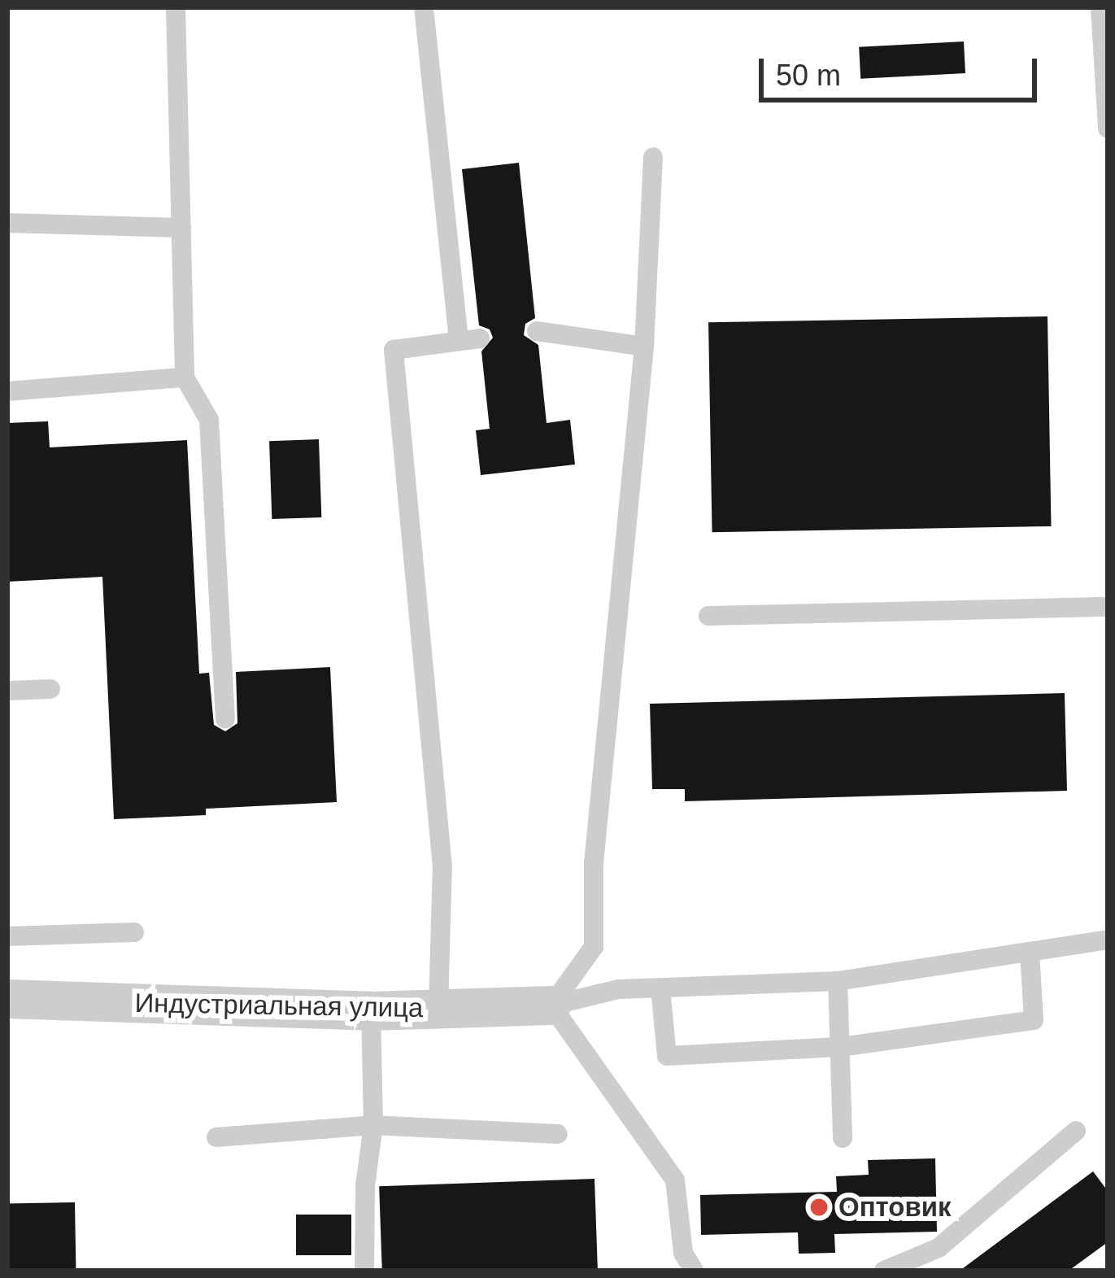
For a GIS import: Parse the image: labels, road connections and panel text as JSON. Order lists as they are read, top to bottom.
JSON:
{
  "streets": {
    "street": ["Индустриальная улица"]
  },
  "places": ["Оптовик"],
  "scale_bar": "50 m"
}
